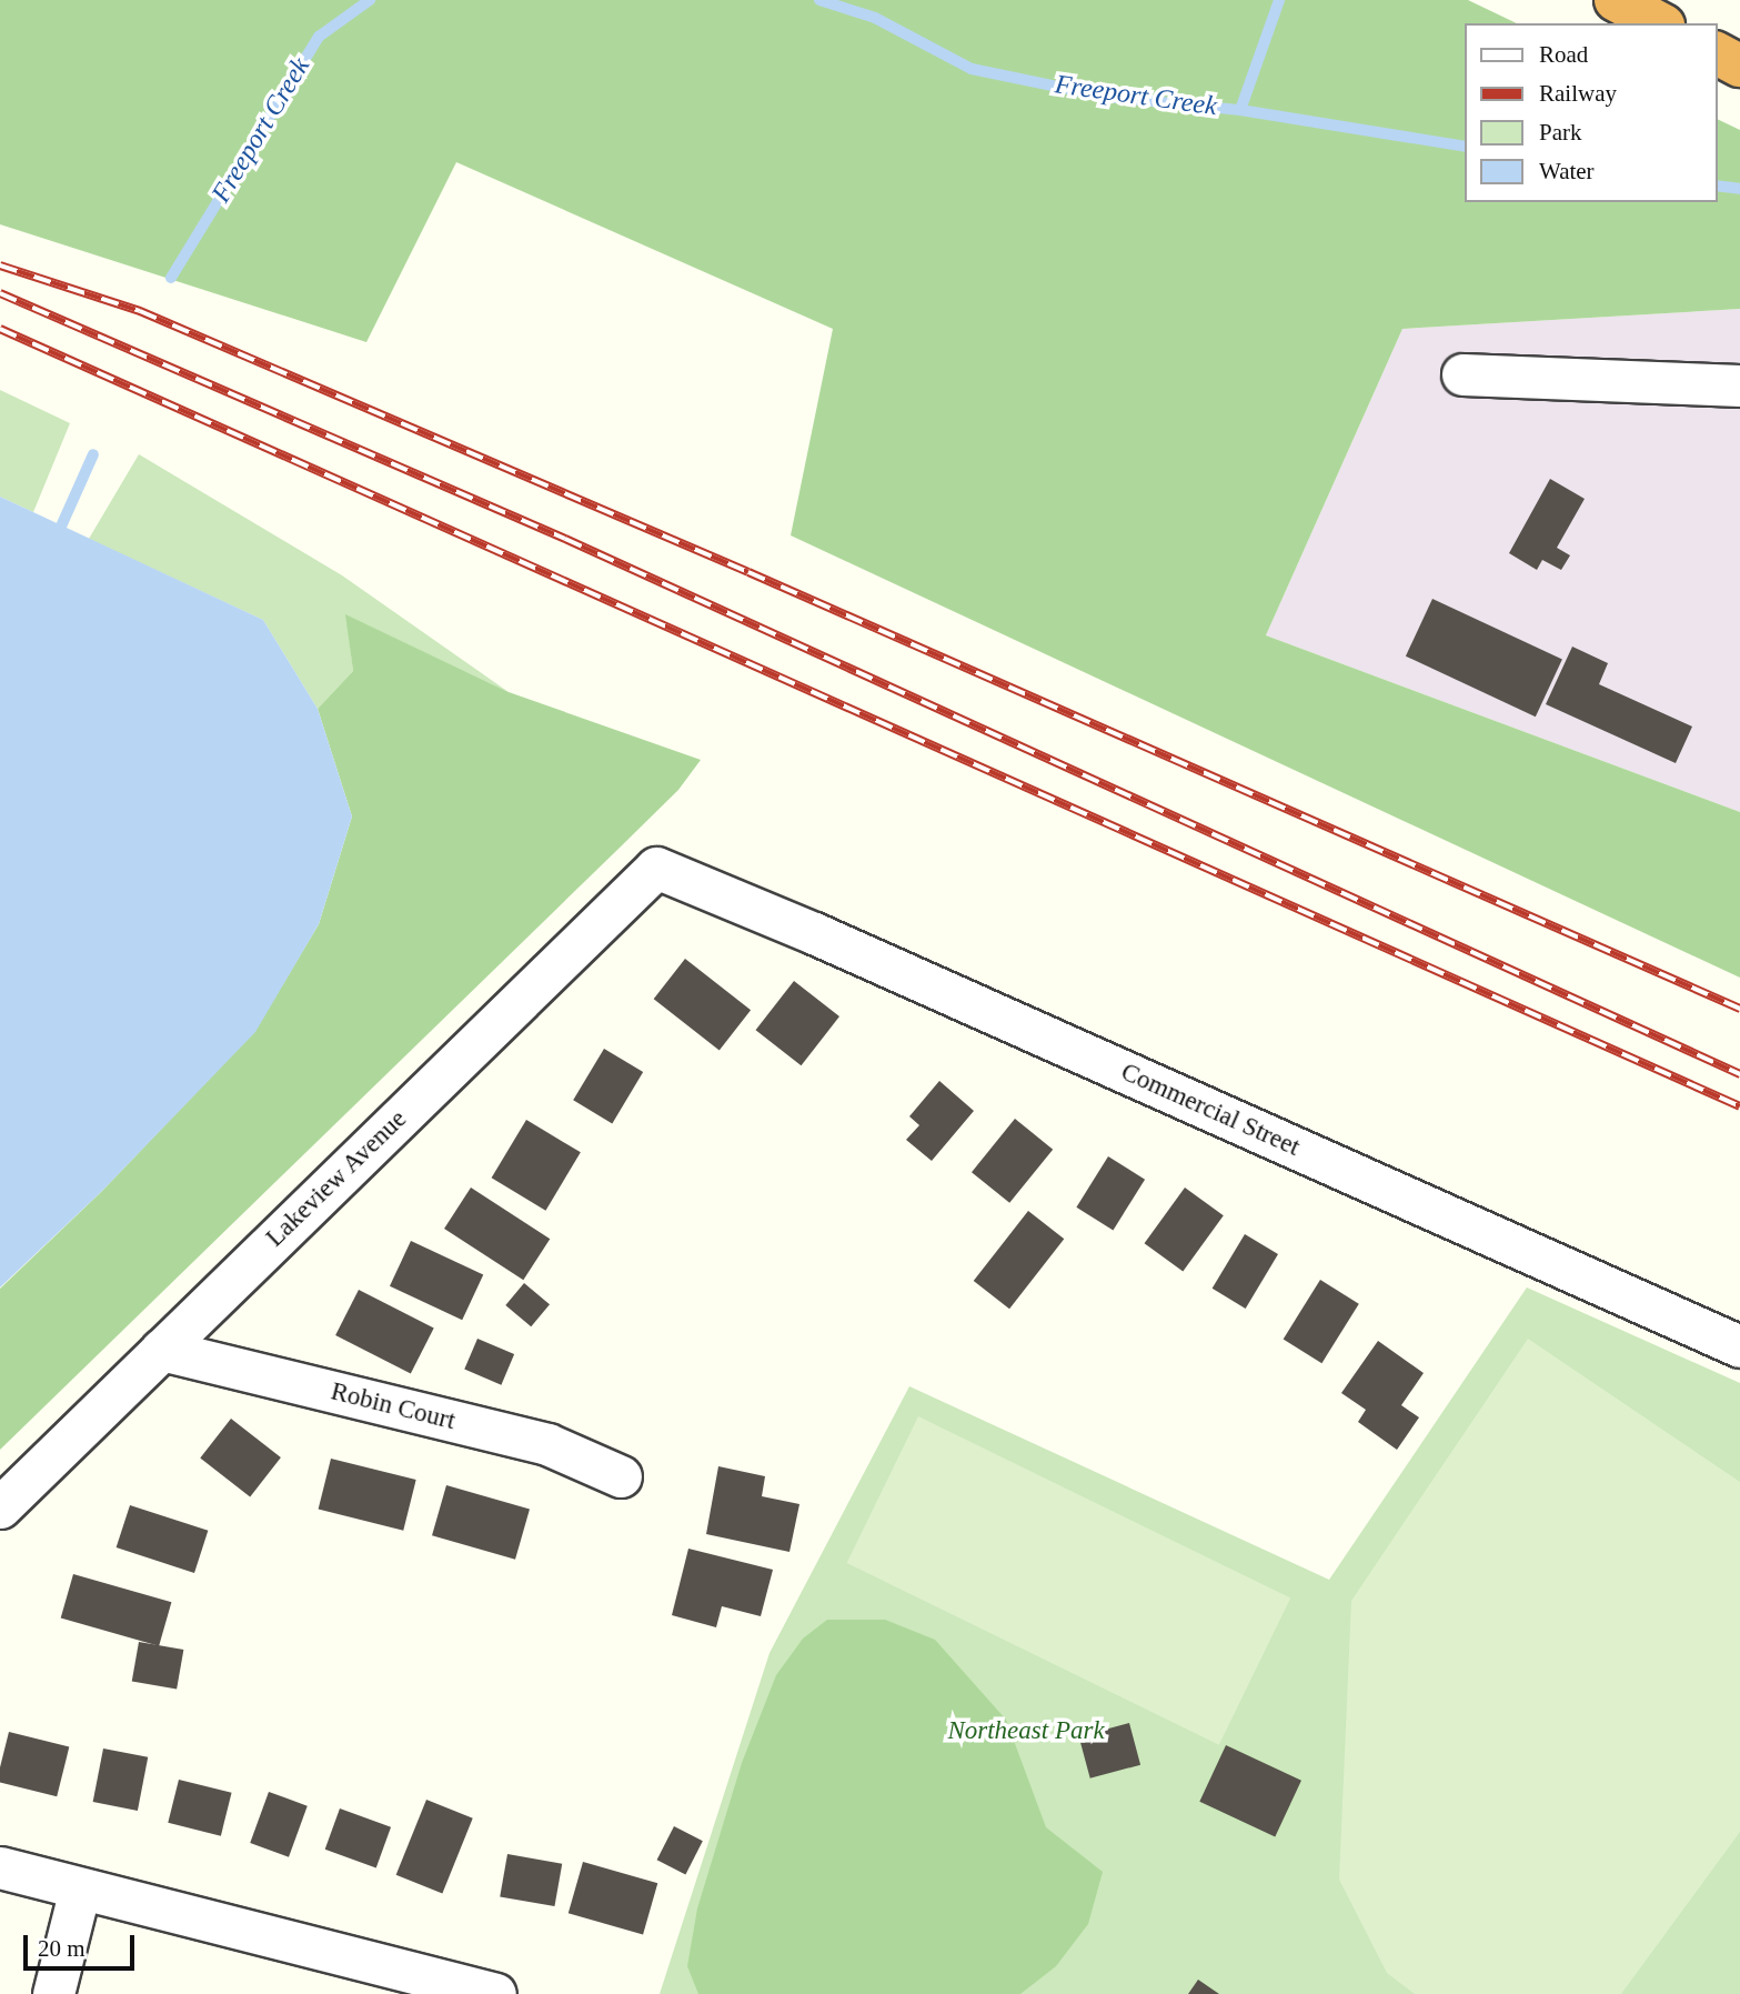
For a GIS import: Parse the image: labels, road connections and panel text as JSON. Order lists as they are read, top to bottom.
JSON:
{
  "streets": {
    "street": ["Commercial Street", "Lakeview Avenue", "Robin Court"]
  },
  "crossings": [
    ["Commercial Street", "Lakeview Avenue"],
    ["Lakeview Avenue", "Robin Court"]
  ],
  "water": ["Freeport Creek"],
  "parks": ["Northeast Park"],
  "legend": [
    "Road",
    "Railway",
    "Park",
    "Water"
  ],
  "scale_bar": "20 m"
}
